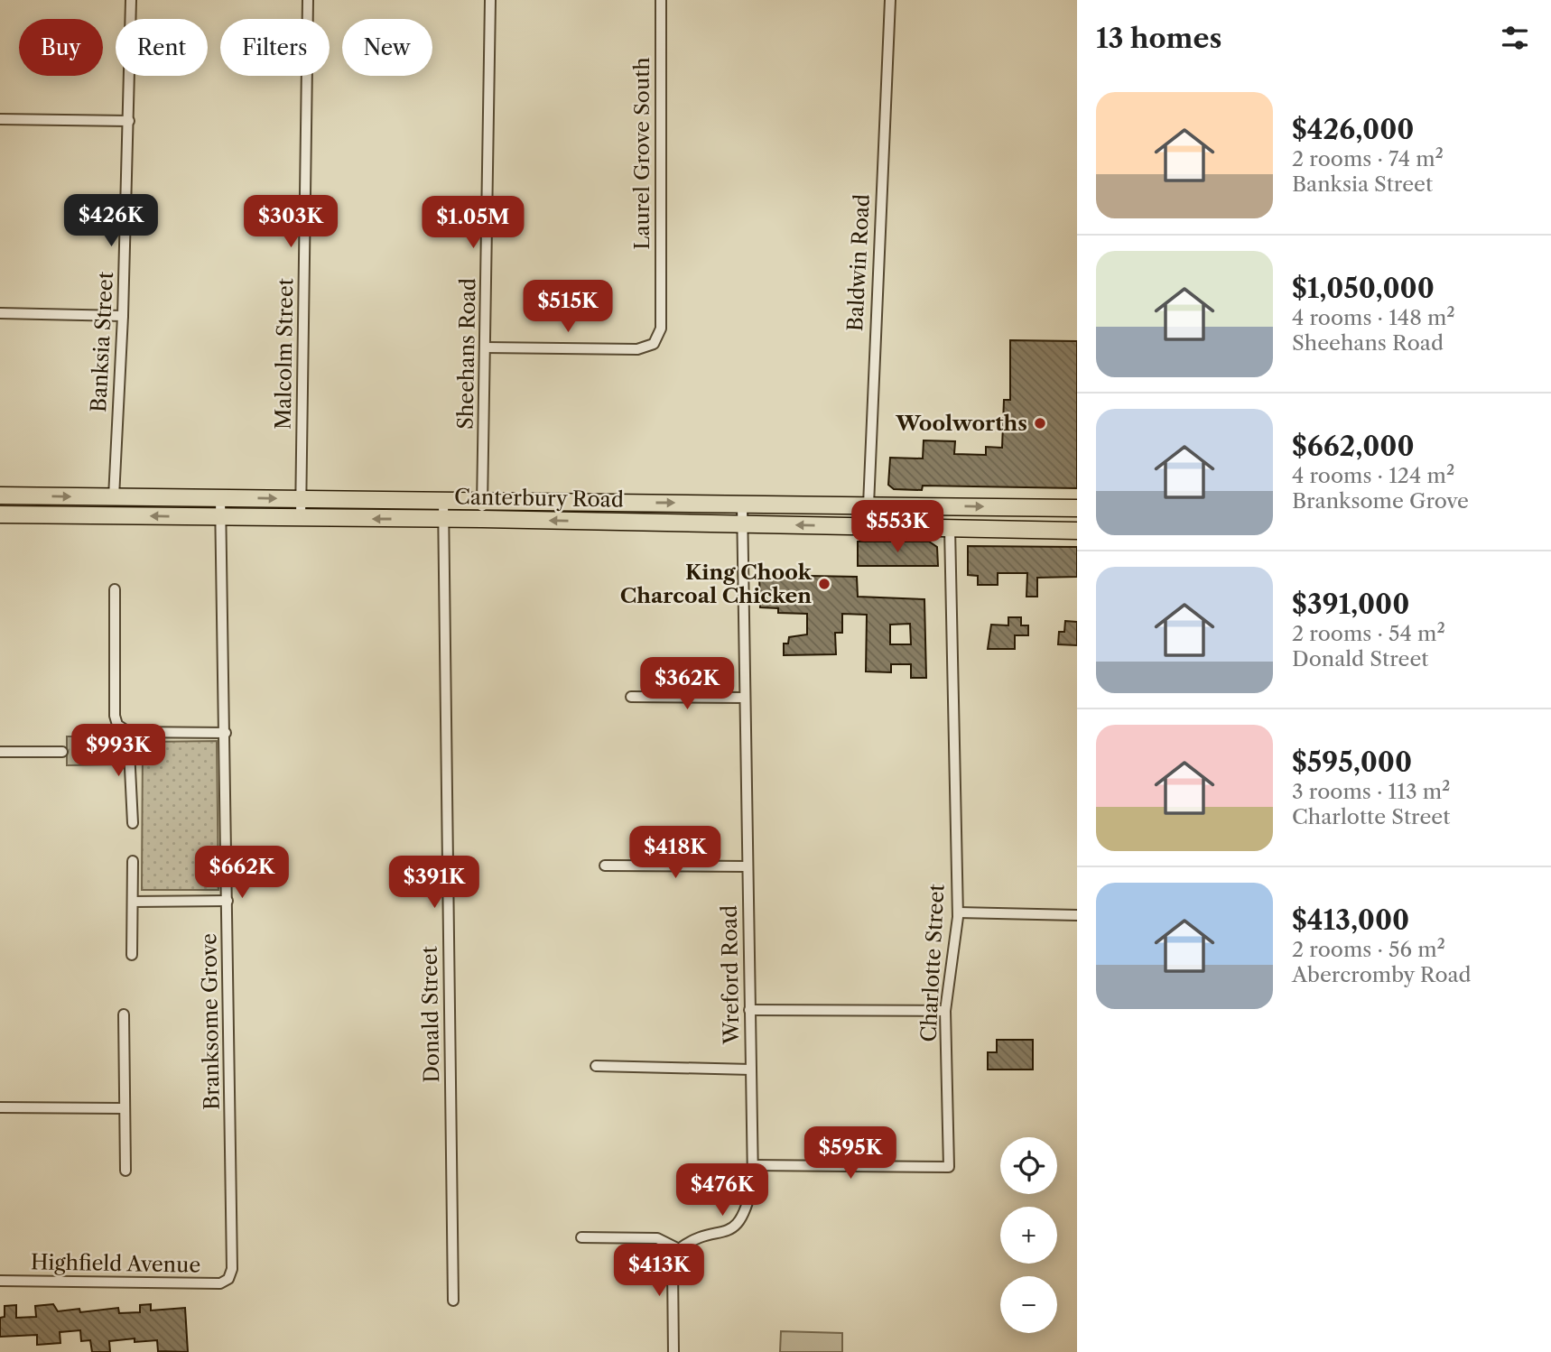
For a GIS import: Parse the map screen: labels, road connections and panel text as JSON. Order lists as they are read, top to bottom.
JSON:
{
  "streets": {
    "main road": ["Canterbury Road"],
    "street": [
      "Laurel Grove South",
      "Baldwin Road",
      "Banksia Street",
      "Malcolm Street",
      "Sheehans Road",
      "Charlotte Street",
      "Wreford Road",
      "Donald Street",
      "Branksome Grove",
      "Highfield Avenue"
    ]
  },
  "crossings": [
    ["Laurel Grove South", "Sheehans Road"],
    ["Baldwin Road", "Canterbury Road"],
    ["Banksia Street", "Canterbury Road"],
    ["Malcolm Street", "Canterbury Road"],
    ["Sheehans Road", "Canterbury Road"],
    ["Canterbury Road", "Charlotte Street"],
    ["Canterbury Road", "Wreford Road"],
    ["Canterbury Road", "Donald Street"],
    ["Canterbury Road", "Branksome Grove"],
    ["Charlotte Street", "Wreford Road"],
    ["Branksome Grove", "Highfield Avenue"]
  ],
  "places": ["Woolworths", "King Chook Charcoal Chicken"],
  "page": {
    "heading": "13 homes",
    "chip": [
      "Buy",
      "Rent",
      "Filters",
      "New"
    ],
    "list": [
      {
        "name": "$426,000",
        "note": "2 rooms · 74 m² · Banksia Street"
      },
      {
        "name": "$1,050,000",
        "note": "4 rooms · 148 m² · Sheehans Road"
      },
      {
        "name": "$662,000",
        "note": "4 rooms · 124 m² · Branksome Grove"
      },
      {
        "name": "$391,000",
        "note": "2 rooms · 54 m² · Donald Street"
      },
      {
        "name": "$595,000",
        "note": "3 rooms · 113 m² · Charlotte Street"
      },
      {
        "name": "$413,000",
        "note": "2 rooms · 56 m² · Abercromby Road"
      }
    ],
    "price": [
      "$426K",
      "$303K",
      "$1.05M",
      "$515K",
      "$553K",
      "$362K",
      "$993K",
      "$418K",
      "$662K",
      "$391K",
      "$595K",
      "$476K",
      "$413K"
    ],
    "map_buttons": ["+", "−"]
  }
}
